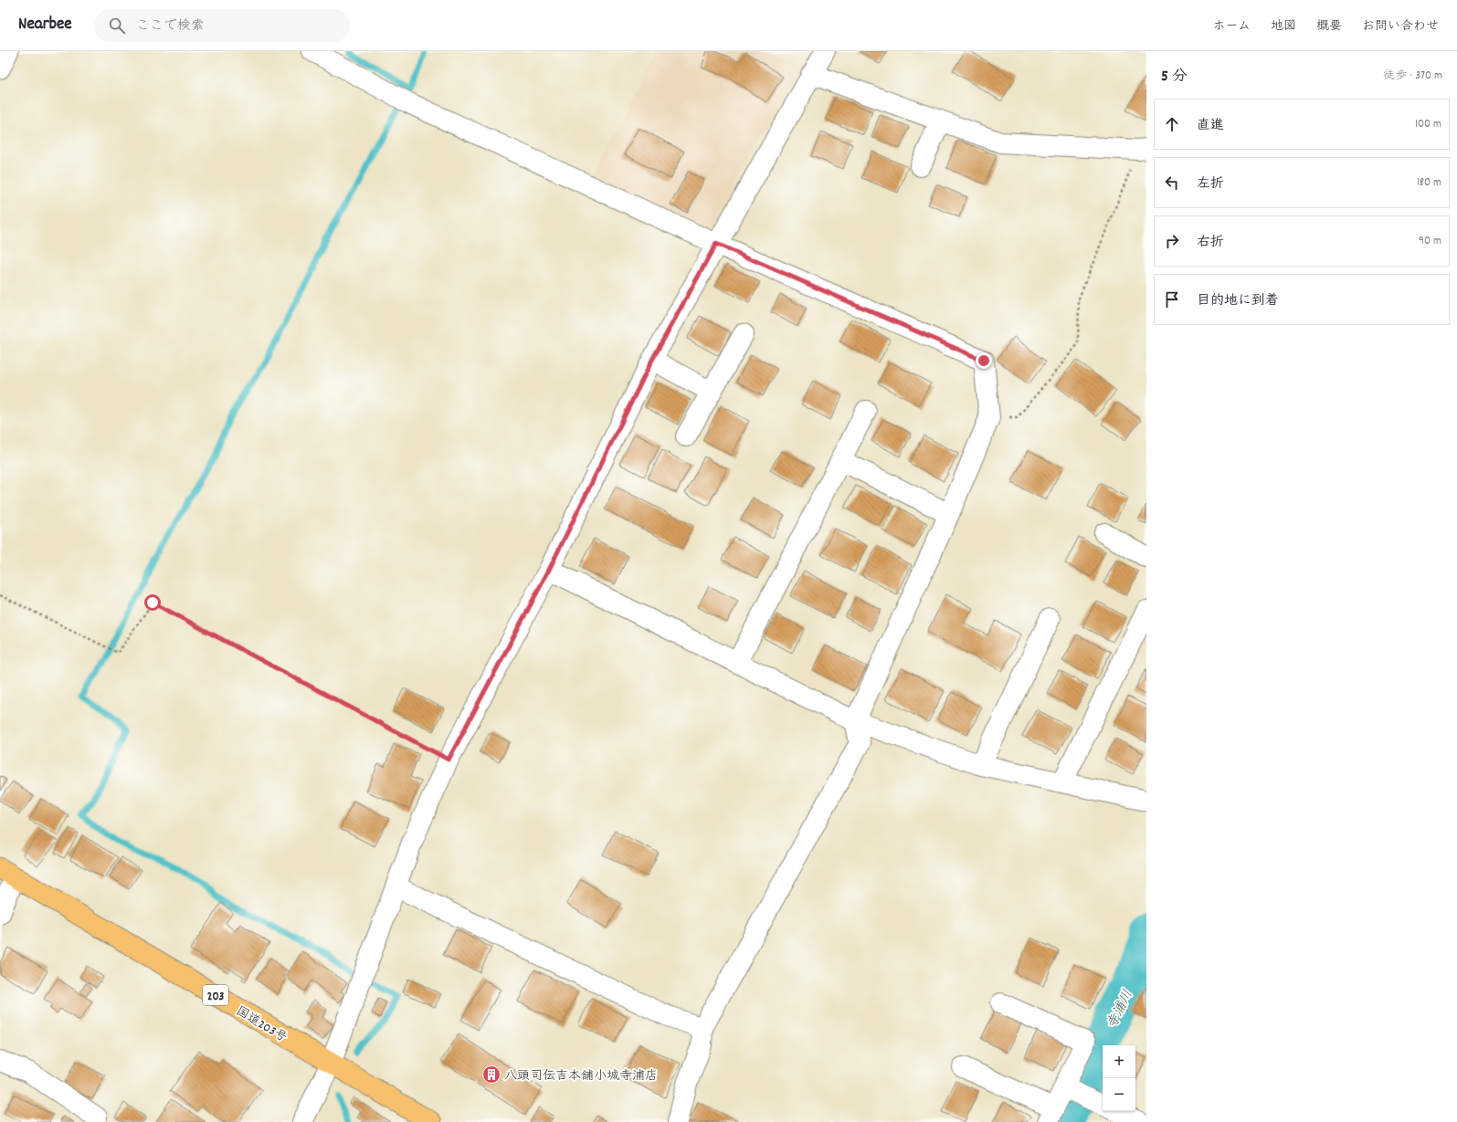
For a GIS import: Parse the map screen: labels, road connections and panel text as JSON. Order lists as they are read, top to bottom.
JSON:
{
  "streets": {
    "highway": ["203", "国道203号"]
  },
  "water": ["寺浦川"],
  "places": {
    "building": ["八頭司伝吉本舗小城寺浦店"]
  },
  "page": {
    "header": "Nearbee",
    "search": "ここで検索",
    "nav": [
      "ホーム",
      "地図",
      "概要",
      "お問い合わせ"
    ],
    "heading": ["5 分", "徒歩 · 370 m"],
    "list": [
      ["直進", "100 m"],
      ["左折", "180 m"],
      ["右折", "90 m"],
      "目的地に到着"
    ],
    "map_buttons": ["+", "−"]
  }
}
